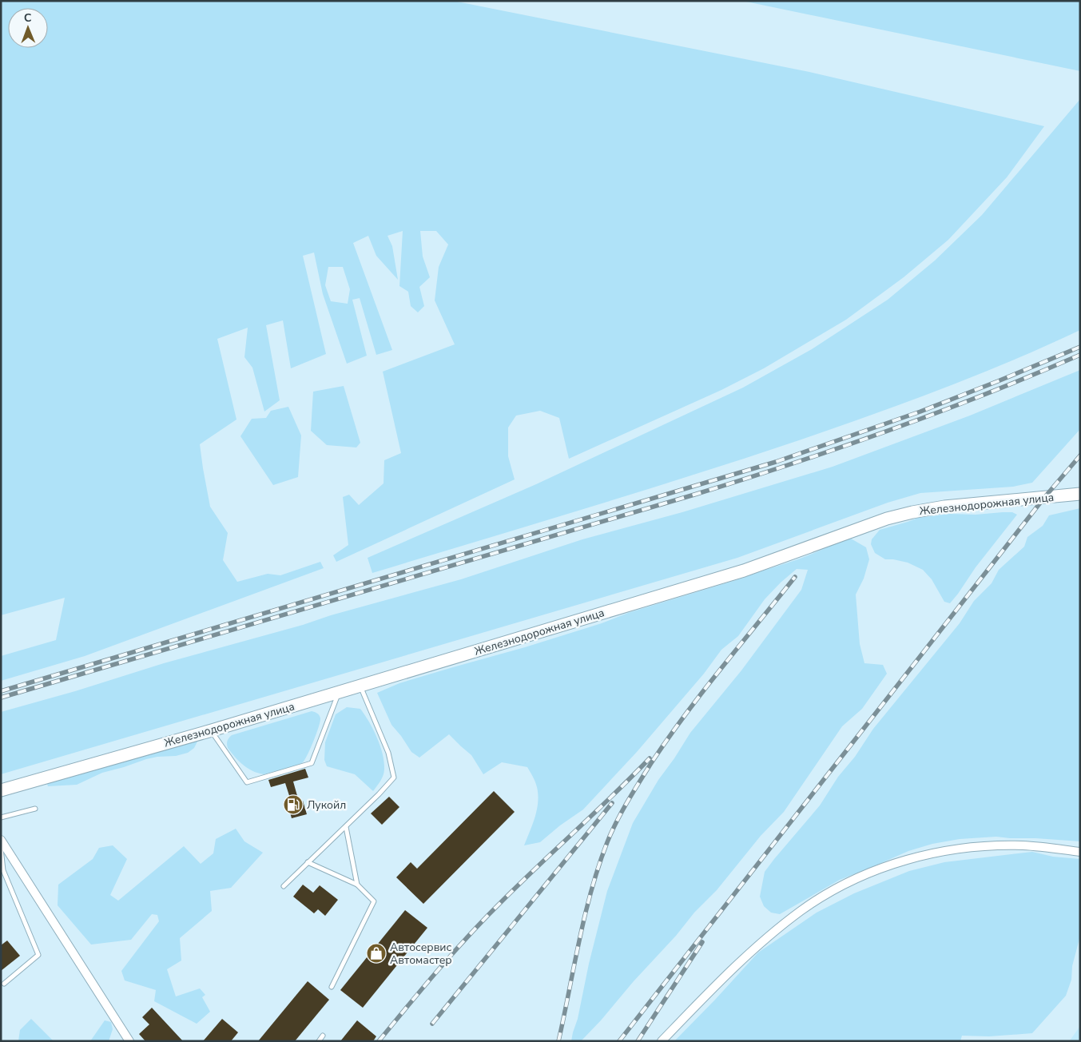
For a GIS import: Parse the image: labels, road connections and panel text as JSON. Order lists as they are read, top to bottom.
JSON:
{
  "streets": {
    "main road": ["Железнодорожная улица"]
  },
  "places": {
    "fuel station": ["Лукойл"],
    "shop": ["Автосервис Автомастер"]
  },
  "north": "top"
}
